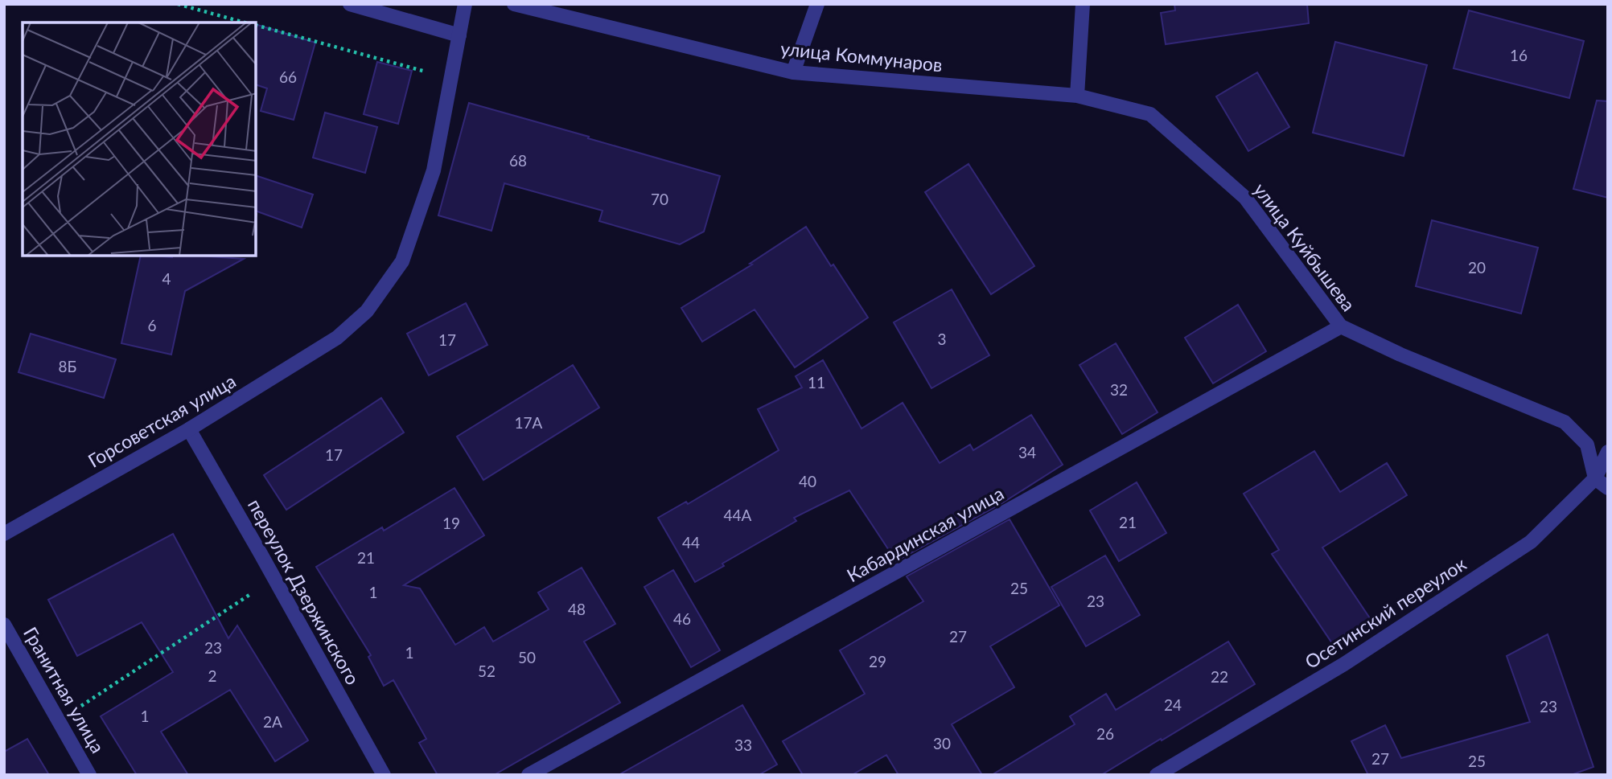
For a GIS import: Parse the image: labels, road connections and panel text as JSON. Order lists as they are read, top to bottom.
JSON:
{
  "streets": {
    "street": [
      "улица Коммунаров",
      "улица Куйбышева",
      "Горсоветская улица",
      "Кабардинская улица",
      "переулок Дзержинского",
      "Осетинский переулок",
      "Гранитная улица"
    ]
  },
  "crossings": [
    ["улица Коммунаров", "улица Куйбышева"],
    ["улица Куйбышева", "Кабардинская улица"],
    ["улица Куйбышева", "Осетинский переулок"],
    ["Горсоветская улица", "переулок Дзержинского"]
  ],
  "house_numbers": [
    "16",
    "66",
    "68",
    "70",
    "20",
    "4",
    "6",
    "3",
    "17",
    "8Б",
    "11",
    "32",
    "17А",
    "34",
    "17",
    "40",
    "44А",
    "21",
    "19",
    "44",
    "21",
    "25",
    "1",
    "23",
    "48",
    "46",
    "27",
    "23",
    "1",
    "50",
    "29",
    "52",
    "2",
    "22",
    "24",
    "23",
    "1",
    "2А",
    "26",
    "30",
    "33",
    "27",
    "25"
  ]
}
